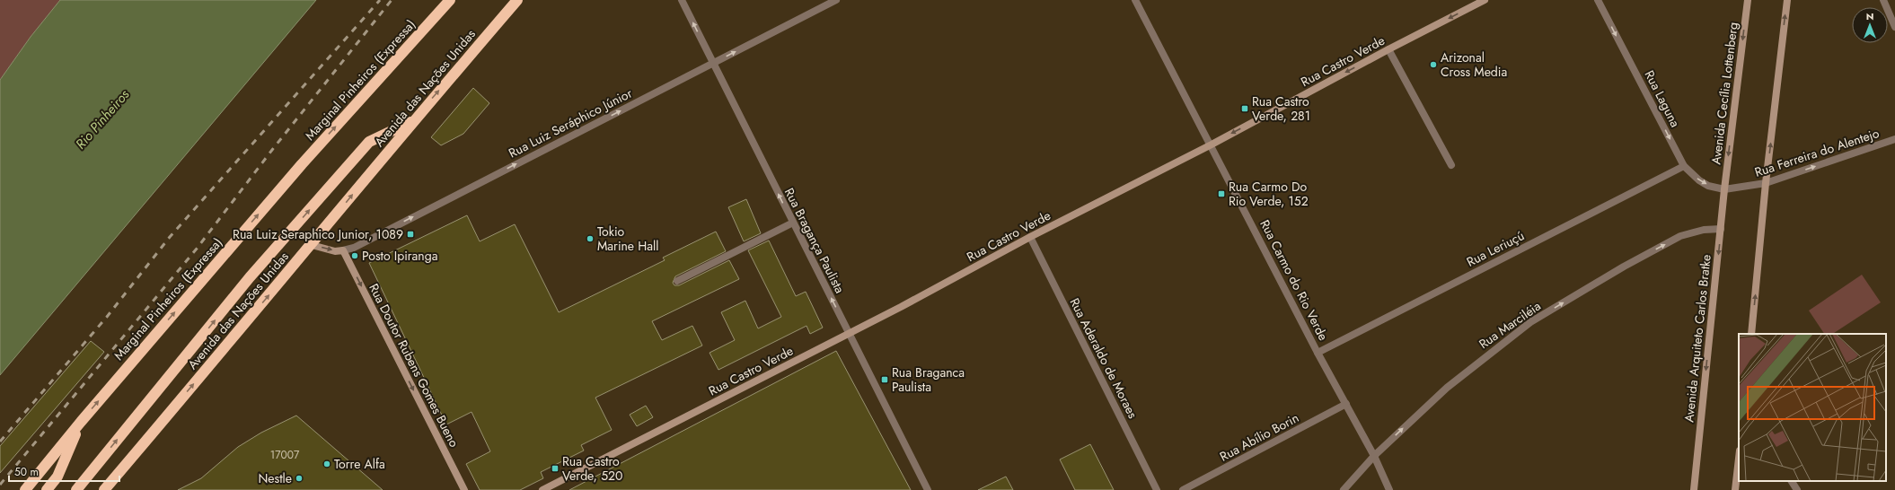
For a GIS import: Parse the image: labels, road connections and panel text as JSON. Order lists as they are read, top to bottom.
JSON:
{
  "streets": {
    "highway": ["Marginal Pinheiros (Expressa)", "Avenida das Nações Unidas"],
    "street": [
      "Rua Castro Verde",
      "Avenida Cecília Lottenberg",
      "Rua Laguna",
      "Rua Luiz Seráphico Júnior",
      "Rua Ferreira do Alentejo",
      "Rua Bragança Paulista",
      "Rua Leriuçú",
      "Rua Carmo do Rio Verde",
      "Rua Marciléia",
      "Avenida Arquiteto Carlos Bratke",
      "Rua Aderaldo de Moraes",
      "Rua Doutor Rubens Gomes Bueno",
      "Rua Abílio Borin"
    ]
  },
  "crossings": [
    ["Rua Castro Verde", "Rua Bragança Paulista"],
    ["Rua Castro Verde", "Rua Carmo do Rio Verde"],
    ["Rua Castro Verde", "Rua Aderaldo de Moraes"],
    ["Avenida das Nações Unidas", "Rua Luiz Seráphico Júnior"],
    ["Avenida Cecília Lottenberg", "Rua Laguna"],
    ["Avenida Cecília Lottenberg", "Rua Ferreira do Alentejo"],
    ["Avenida Cecília Lottenberg", "Avenida Arquiteto Carlos Bratke"],
    ["Rua Laguna", "Rua Ferreira do Alentejo"],
    ["Rua Laguna", "Rua Leriuçú"],
    ["Rua Laguna", "Avenida Arquiteto Carlos Bratke"],
    ["Rua Luiz Seráphico Júnior", "Rua Bragança Paulista"],
    ["Rua Luiz Seráphico Júnior", "Rua Doutor Rubens Gomes Bueno"],
    ["Rua Ferreira do Alentejo", "Avenida Arquiteto Carlos Bratke"],
    ["Rua Leriuçú", "Rua Carmo do Rio Verde"],
    ["Rua Carmo do Rio Verde", "Rua Marciléia"],
    ["Rua Carmo do Rio Verde", "Rua Abílio Borin"],
    ["Rua Marciléia", "Avenida Arquiteto Carlos Bratke"]
  ],
  "one_way": [
    "Rua Laguna",
    "Rua Luiz Seráphico Júnior",
    "Rua Ferreira do Alentejo",
    "Rua Bragança Paulista",
    "Rua Marciléia",
    "Rua Doutor Rubens Gomes Bueno"
  ],
  "water": ["Rio Pinheiros"],
  "places": {
    "other": [
      "Arizonal Cross Media",
      "Tokio Marine Hall",
      "Posto Ipiranga",
      "Torre Alfa",
      "Nestle"
    ],
    "transit": [
      "Rua Castro Verde, 281",
      "Rua Carmo Do Rio Verde, 152",
      "Rua Luiz Seraphico Junior, 1089",
      "Rua Braganca Paulista",
      "Rua Castro Verde, 520"
    ]
  },
  "house_numbers": ["17007"],
  "scale_bar": "50 m",
  "north": "top"
}
